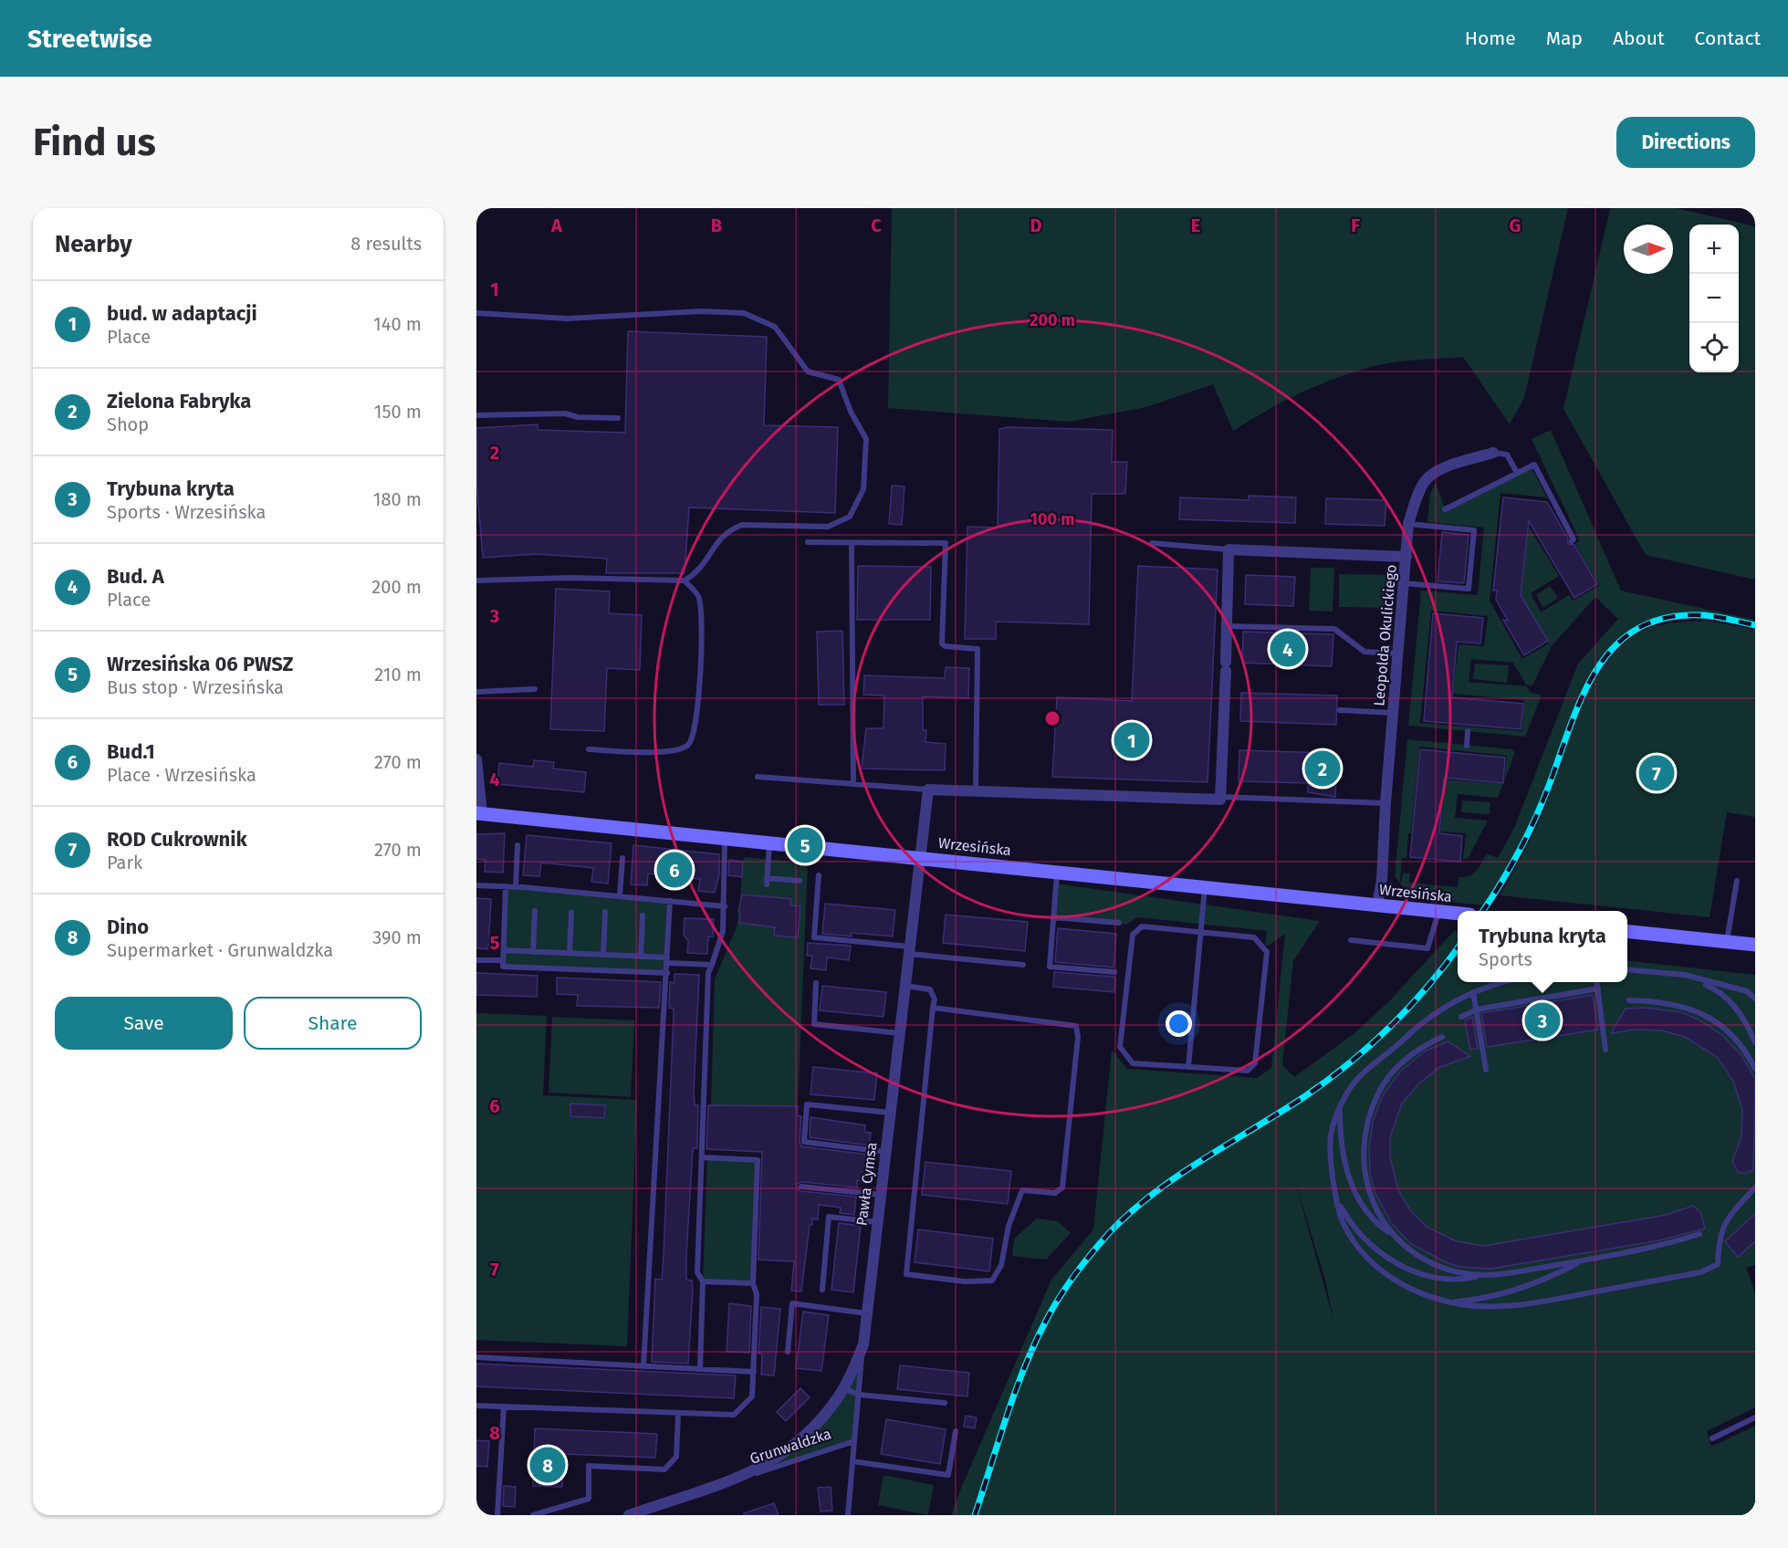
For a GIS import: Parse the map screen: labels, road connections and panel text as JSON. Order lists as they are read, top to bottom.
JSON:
{
  "streets": {
    "street": [
      "Leopolda Okulickiego",
      "Wrzesińska",
      "Pawła Cymsa",
      "Grunwaldzka"
    ]
  },
  "crossings": [
    ["Leopolda Okulickiego", "Wrzesińska"],
    ["Wrzesińska", "Pawła Cymsa"],
    ["Pawła Cymsa", "Grunwaldzka"]
  ],
  "north": "right",
  "page": {
    "header": "Streetwise",
    "nav": [
      "Home",
      "Map",
      "About",
      "Contact"
    ],
    "buttons": [
      "Directions",
      ["Save", "Share"]
    ],
    "title": "Find us",
    "heading": ["Nearby", "8 results"],
    "map_buttons": ["+", "−"],
    "list": [
      {
        "mark": "1",
        "name": "bud. w adaptacji",
        "note": "Place",
        "value": "140 m"
      },
      {
        "mark": "2",
        "name": "Zielona Fabryka",
        "note": "Shop",
        "value": "150 m"
      },
      {
        "mark": "3",
        "name": "Trybuna kryta",
        "note": "Sports · Wrzesińska",
        "value": "180 m"
      },
      {
        "mark": "4",
        "name": "Bud. A",
        "note": "Place",
        "value": "200 m"
      },
      {
        "mark": "5",
        "name": "Wrzesińska 06 PWSZ",
        "note": "Bus stop · Wrzesińska",
        "value": "210 m"
      },
      {
        "mark": "6",
        "name": "Bud.1",
        "note": "Place · Wrzesińska",
        "value": "270 m"
      },
      {
        "mark": "7",
        "name": "ROD Cukrownik",
        "note": "Park",
        "value": "270 m"
      },
      {
        "mark": "8",
        "name": "Dino",
        "note": "Supermarket · Grunwaldzka",
        "value": "390 m"
      }
    ],
    "pins": [
      "4",
      "1",
      "2",
      "7",
      "5",
      "6",
      "3",
      "8"
    ],
    "popup": ["Trybuna kryta", "Sports"]
  },
  "grid": {
    "columns": [
      "A",
      "B",
      "C",
      "D",
      "E",
      "F",
      "G"
    ],
    "rows": [
      "1",
      "2",
      "3",
      "4",
      "5",
      "6",
      "7",
      "8"
    ]
  },
  "rings": ["200 m", "100 m"]
}
